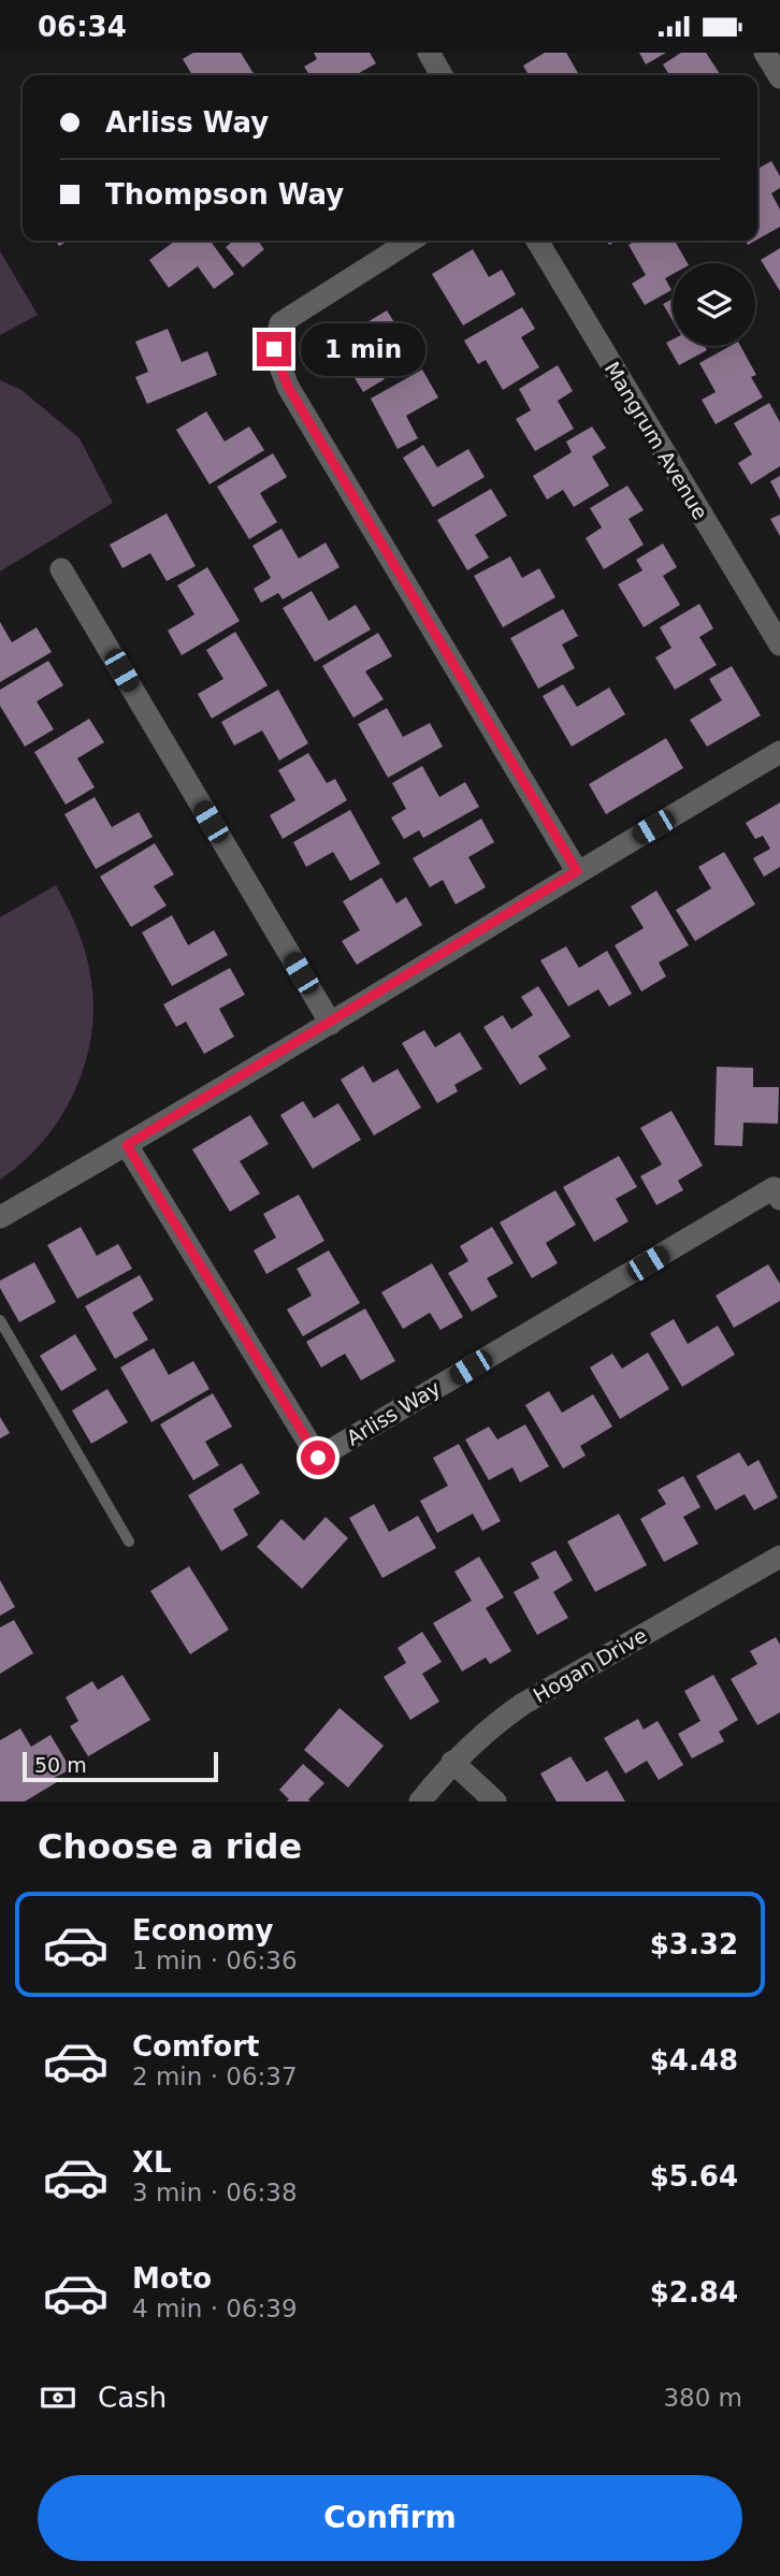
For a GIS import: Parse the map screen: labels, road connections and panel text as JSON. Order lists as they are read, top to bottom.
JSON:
{
  "streets": {
    "street": ["Mangrum Avenue", "Arliss Way", "Hogan Drive"]
  },
  "scale_bar": "50 m",
  "page": {
    "status": "06:34",
    "banner": ["Arliss Way", "Thompson Way"],
    "bubble": "1 min",
    "scale": "50 m",
    "heading": "Choose a ride",
    "list": [
      {
        "name": "Economy",
        "note": "1 min · 06:36",
        "value": "$3.32"
      },
      {
        "name": "Comfort",
        "note": "2 min · 06:37",
        "value": "$4.48"
      },
      {
        "name": "XL",
        "note": "3 min · 06:38",
        "value": "$5.64"
      },
      {
        "name": "Moto",
        "note": "4 min · 06:39",
        "value": "$2.84"
      }
    ],
    "pay": ["Cash", "380 m"],
    "buttons": "Confirm"
  }
}
